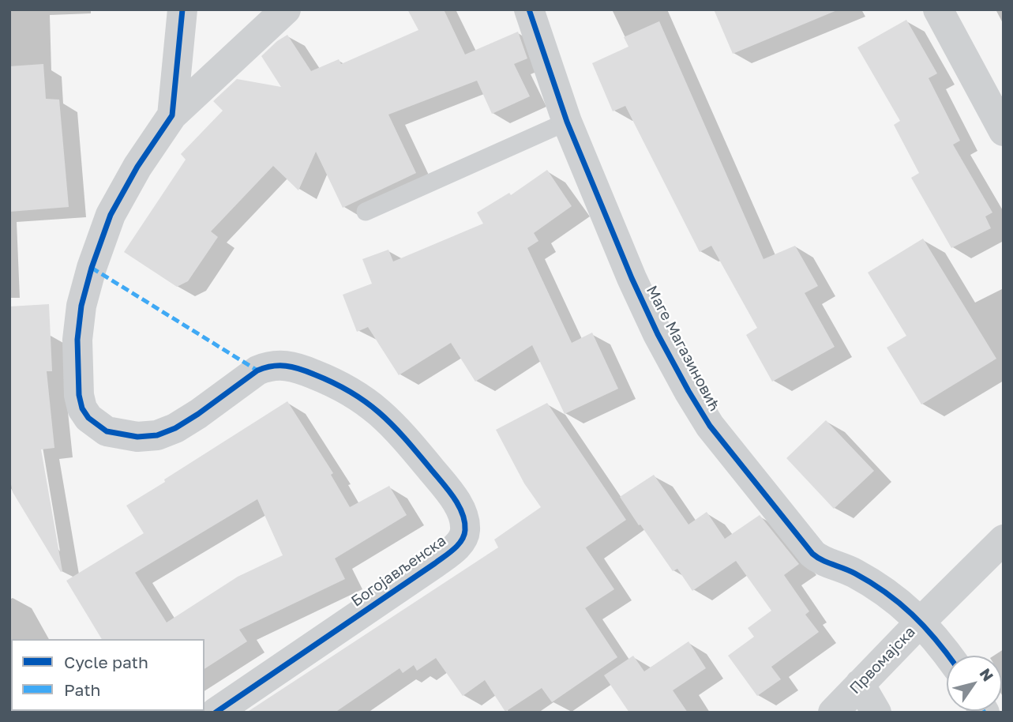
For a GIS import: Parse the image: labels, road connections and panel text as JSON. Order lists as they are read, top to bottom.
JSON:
{
  "streets": {
    "street": ["Маге Магазиновић", "Богојављенска", "Првомајска"]
  },
  "crossings": [
    ["Маге Магазиновић", "Првомајска"]
  ],
  "legend": ["Cycle path", "Path"],
  "north": "top right"
}
